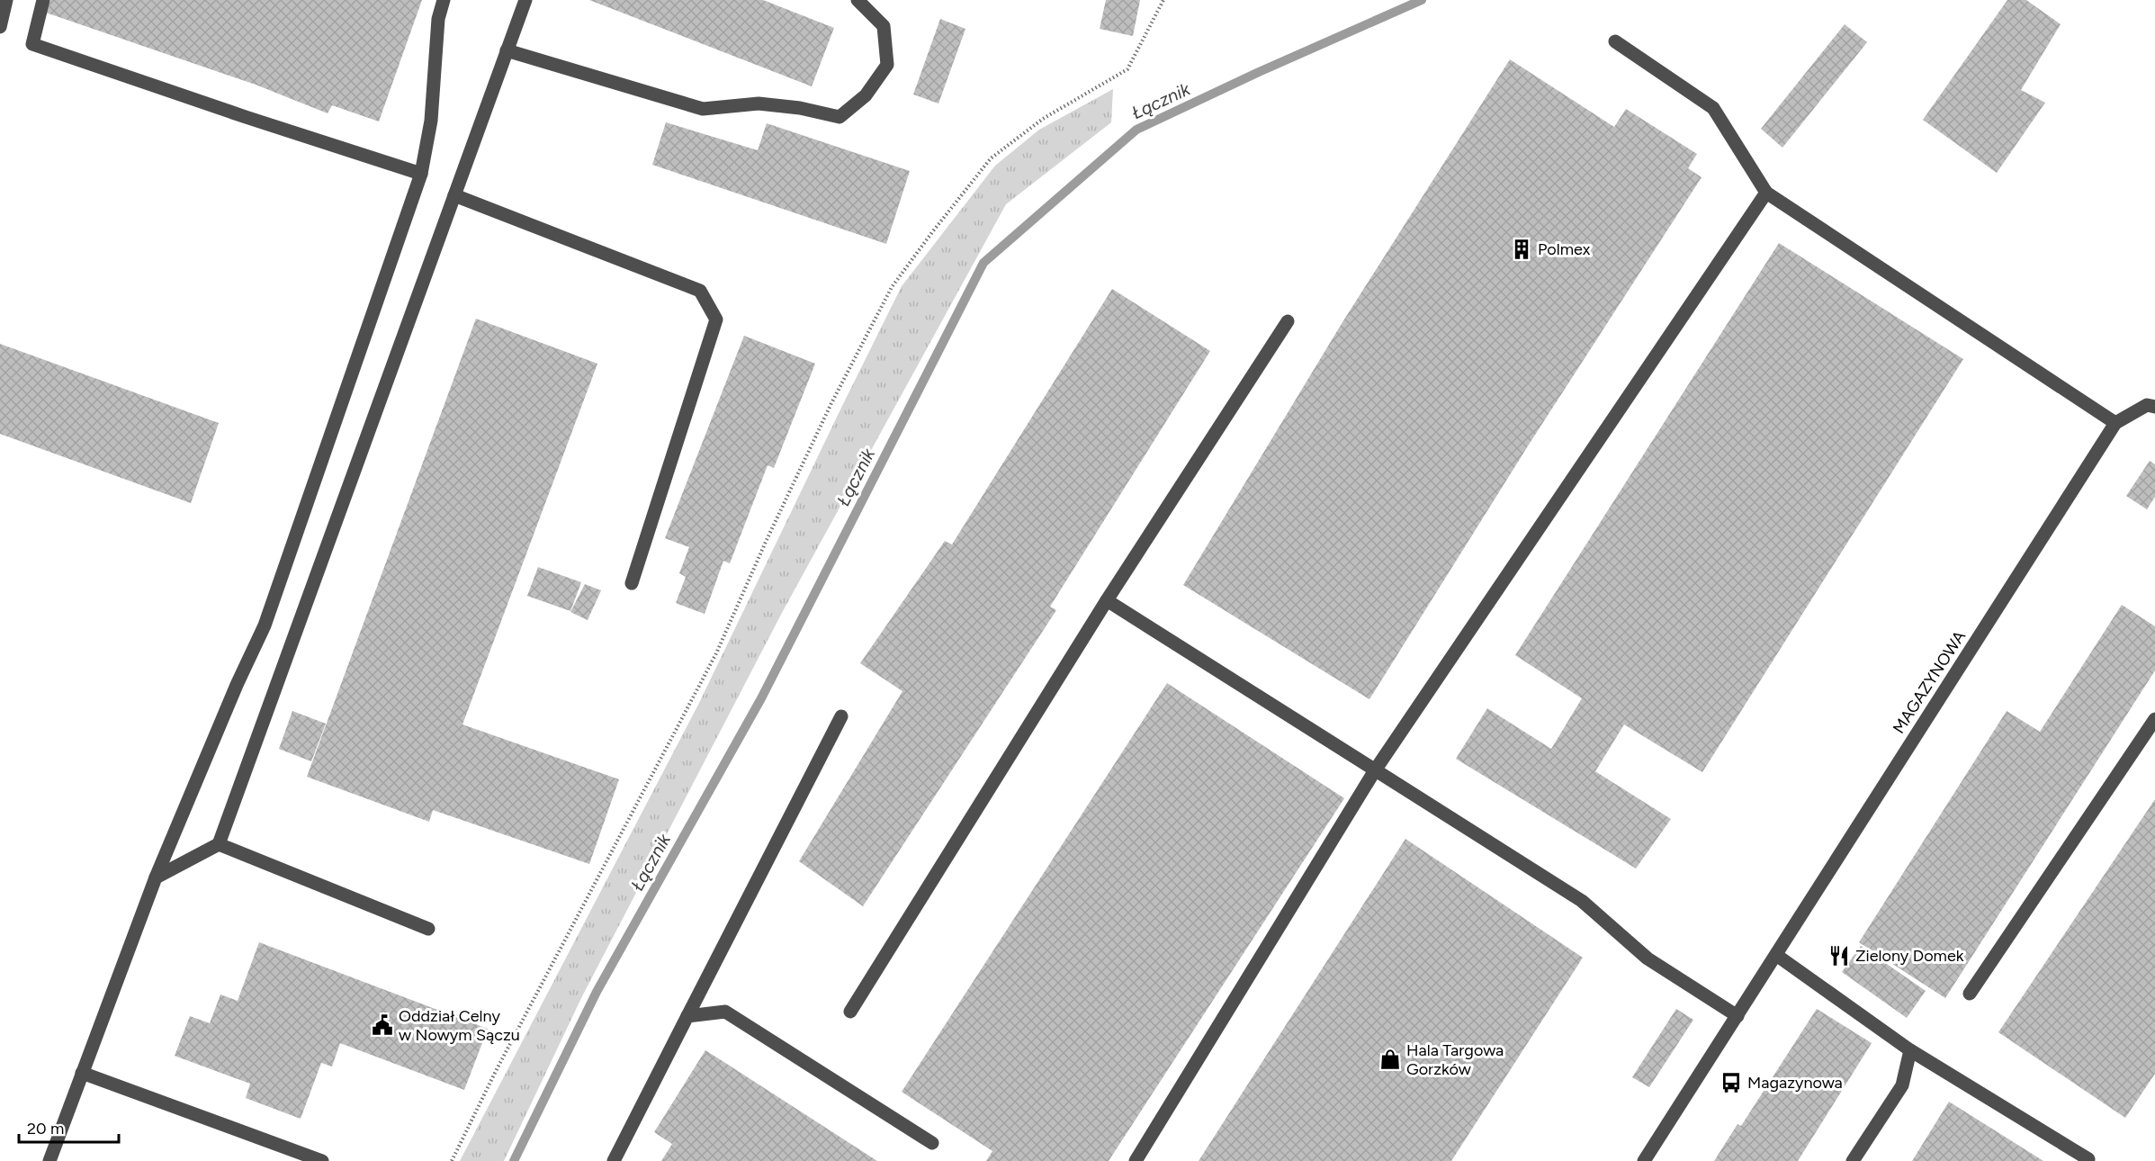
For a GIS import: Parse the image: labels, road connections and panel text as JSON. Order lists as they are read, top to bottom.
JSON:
{
  "streets": {
    "street": ["MAGAZYNOWA"]
  },
  "water": ["Łącznik"],
  "places": {
    "building": ["Polmex"],
    "restaurant": ["Zielony Domek"],
    "public building": ["Oddział Celny w Nowym Sączu"],
    "shop": ["Hala Targowa Gorzków"],
    "bus stop": ["Magazynowa"]
  },
  "scale_bar": "20 m"
}
